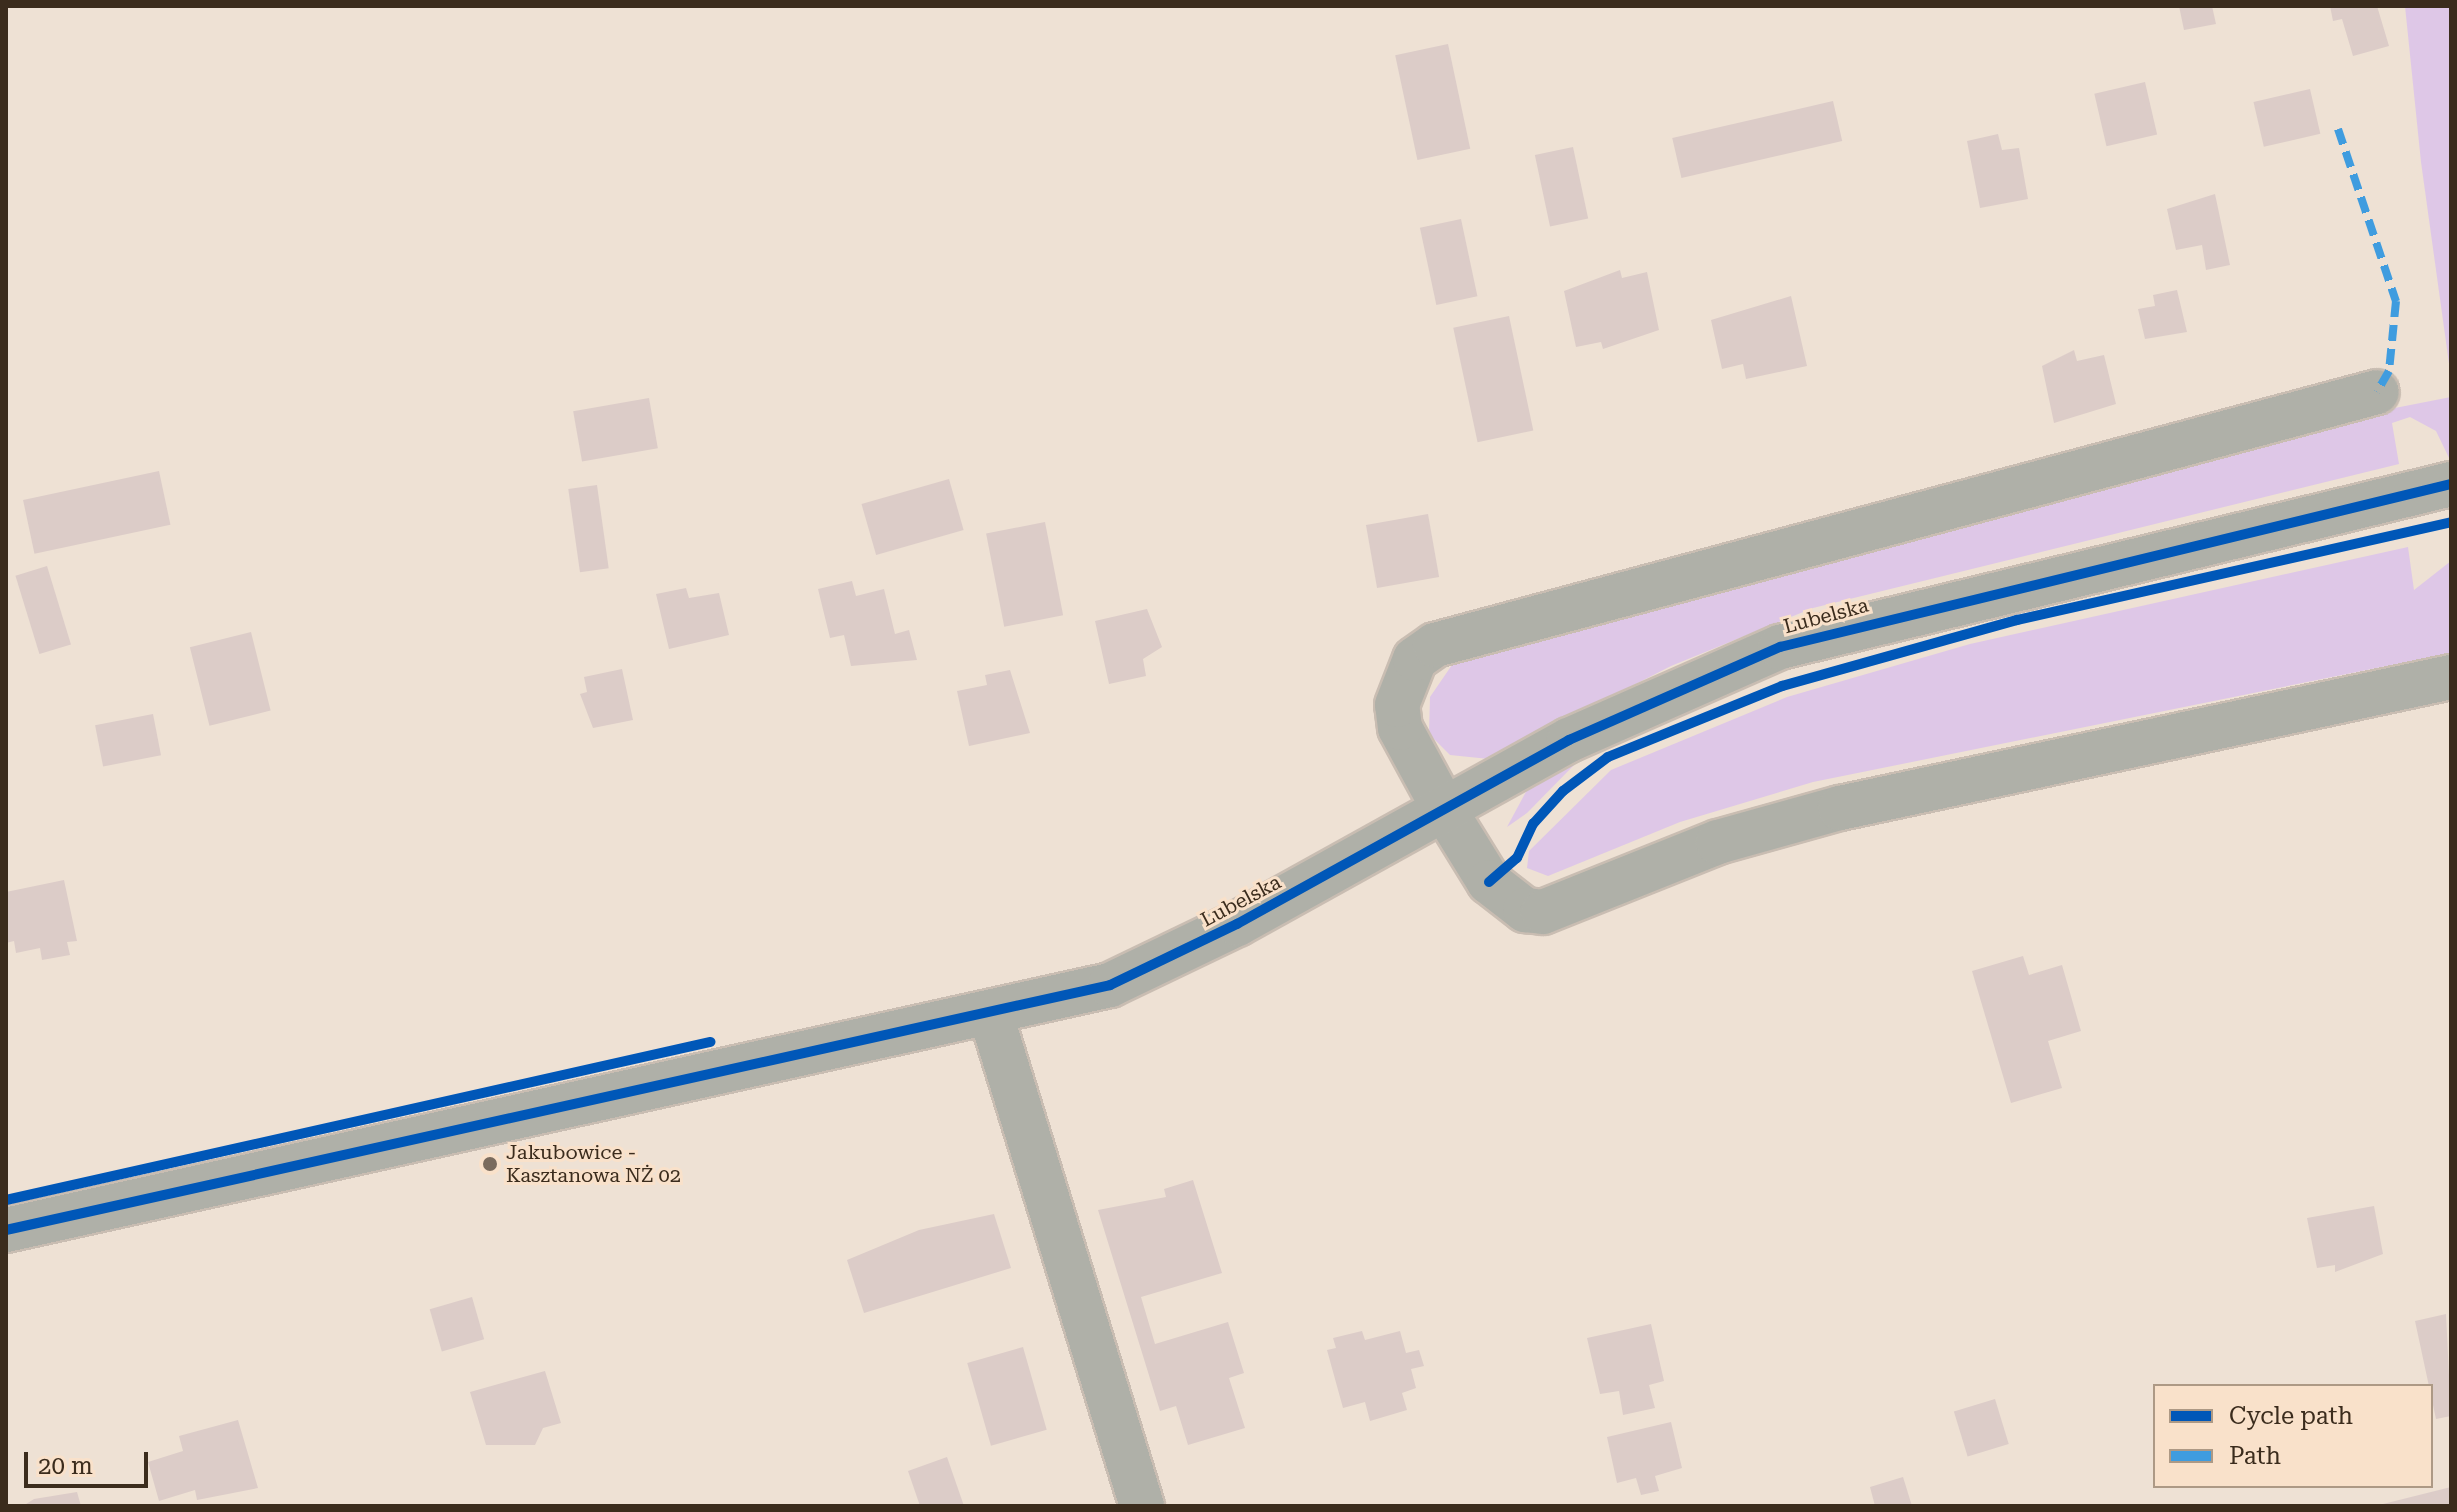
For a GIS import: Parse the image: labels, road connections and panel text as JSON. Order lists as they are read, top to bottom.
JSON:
{
  "streets": {
    "street": ["Lubelska"]
  },
  "places": ["Jakubowice - Kasztanowa NŻ 02"],
  "legend": ["Cycle path", "Path"],
  "scale_bar": "20 m"
}
